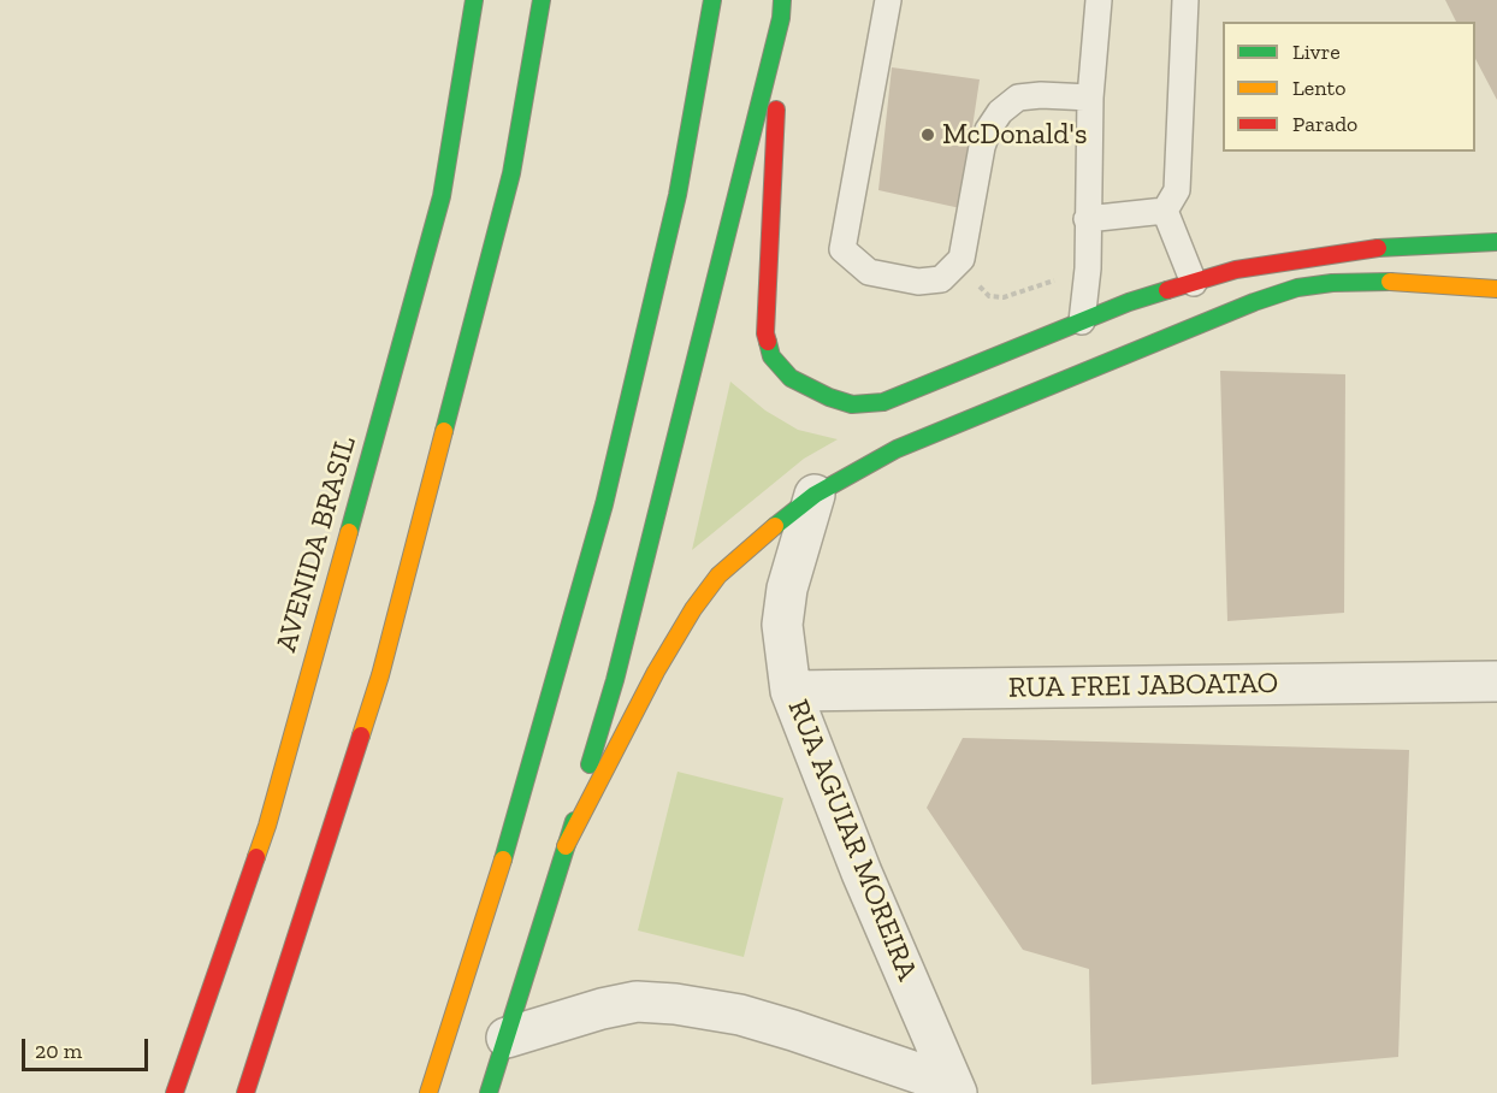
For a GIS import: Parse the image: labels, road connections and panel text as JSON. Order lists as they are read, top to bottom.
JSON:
{
  "streets": {
    "highway": ["AVENIDA BRASIL"],
    "street": ["RUA FREI JABOATAO", "RUA AGUIAR MOREIRA"]
  },
  "crossings": [
    ["RUA FREI JABOATAO", "RUA AGUIAR MOREIRA"]
  ],
  "places": ["McDonald's"],
  "legend": ["Livre", "Lento", "Parado"],
  "scale_bar": "20 m"
}
